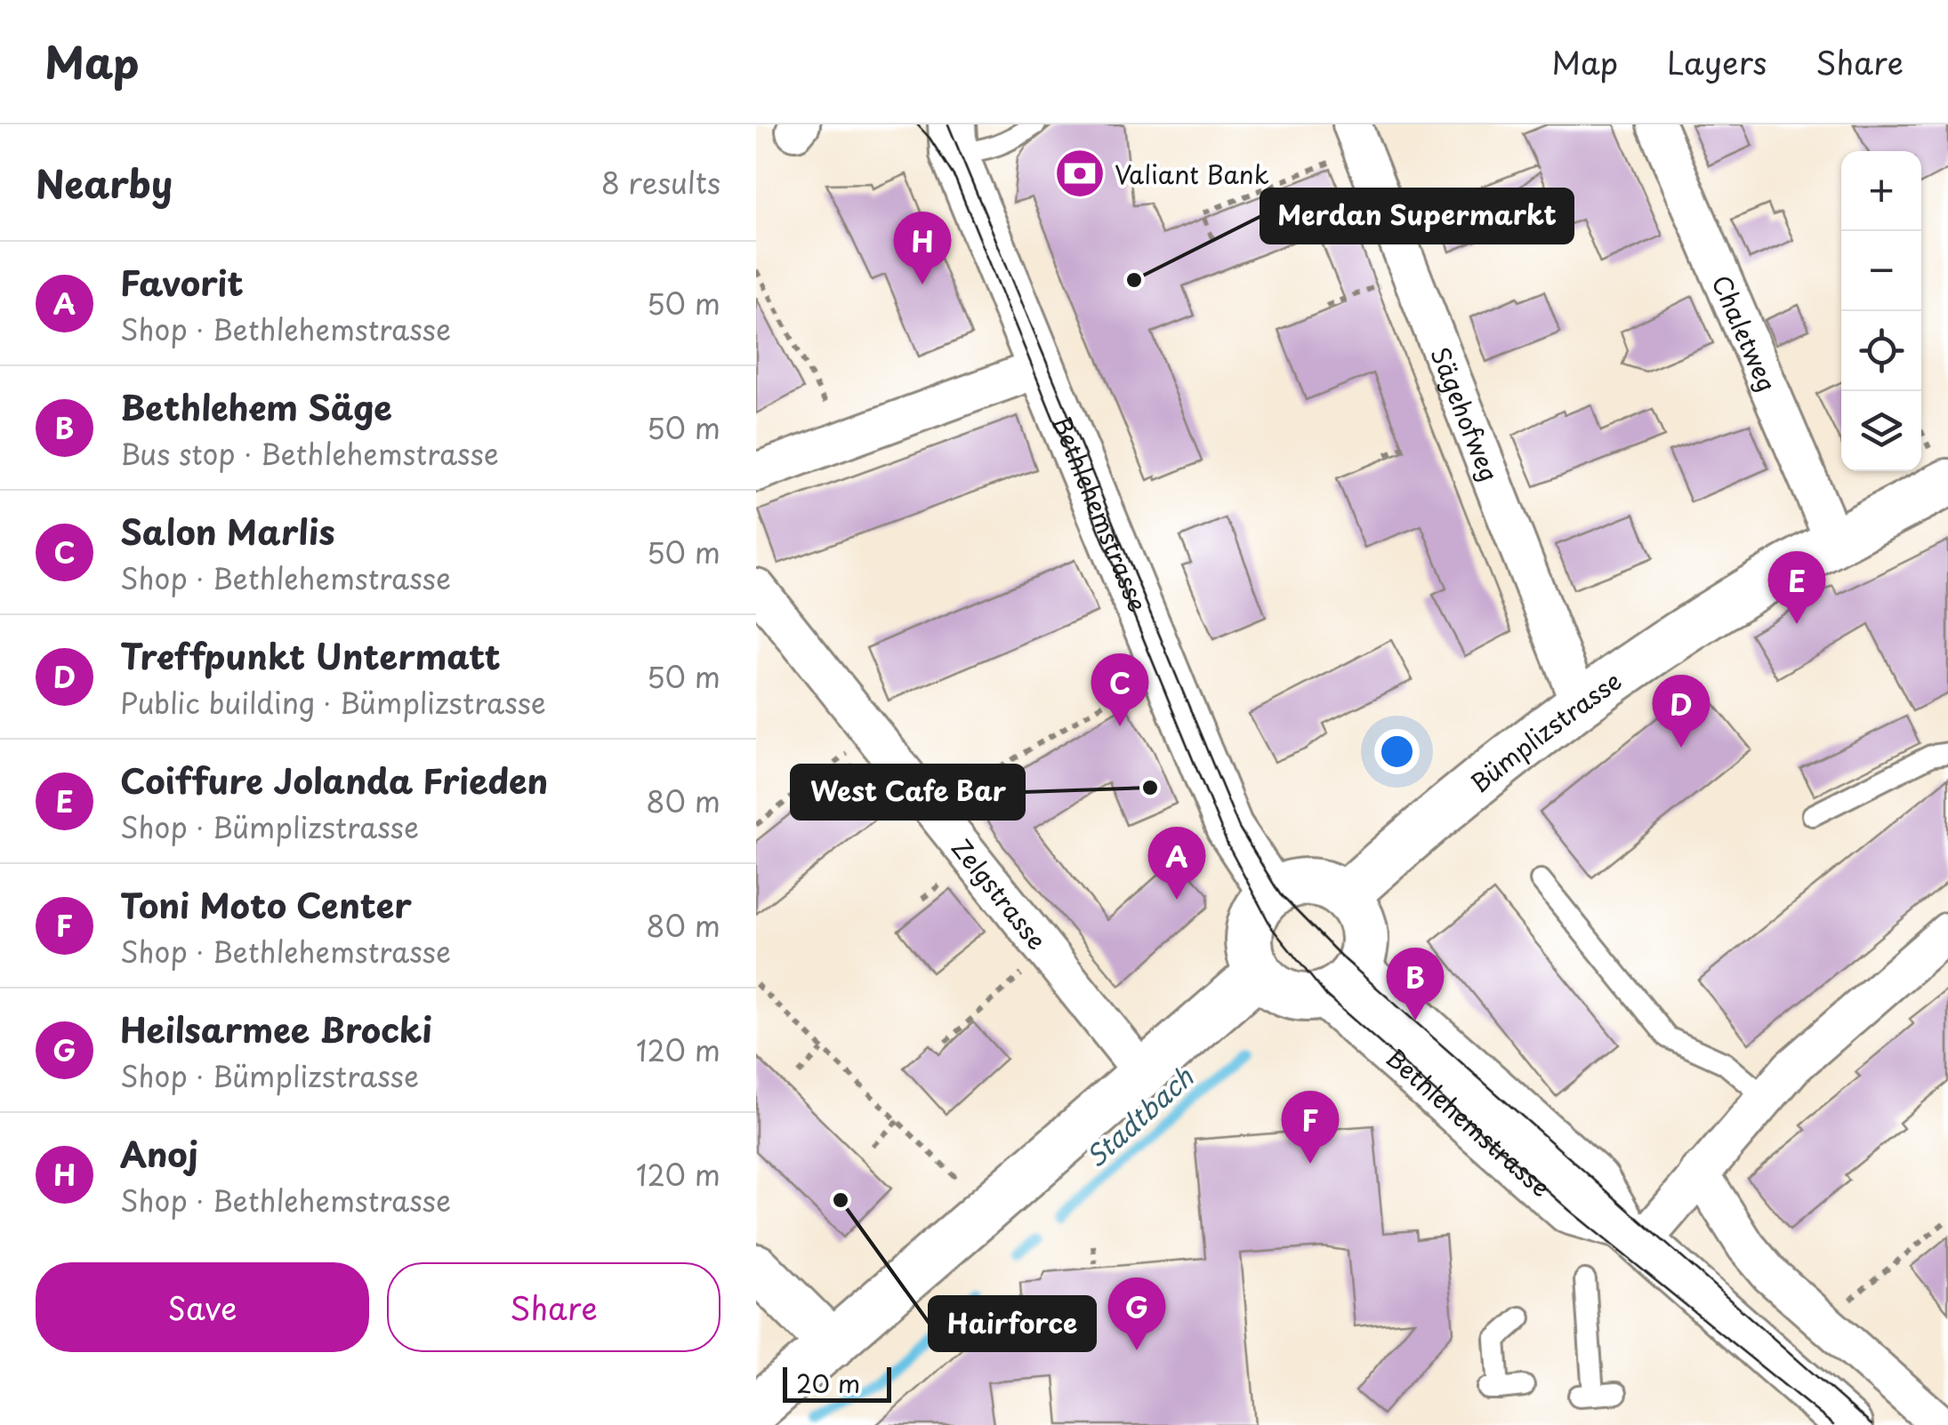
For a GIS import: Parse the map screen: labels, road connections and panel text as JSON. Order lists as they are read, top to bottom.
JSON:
{
  "streets": {
    "street": [
      "Chaletweg",
      "Sägehofweg",
      "Bethlehemstrasse",
      "Bümplizstrasse",
      "Zelgstrasse"
    ]
  },
  "crossings": [
    ["Chaletweg", "Bümplizstrasse"],
    ["Sägehofweg", "Bümplizstrasse"],
    ["Bethlehemstrasse", "Bümplizstrasse"]
  ],
  "water": ["Stadtbach"],
  "places": {
    "bank": ["Valiant Bank"],
    "other": ["Merdan Supermarkt", "West Cafe Bar", "Hairforce"]
  },
  "scale_bar": "20 m",
  "page": {
    "header": "Map",
    "nav": ["Map", "Layers", "Share"],
    "heading": ["Nearby", "8 results"],
    "map_buttons": ["+", "−"],
    "pins": [
      "H",
      "E",
      "C",
      "D",
      "A",
      "B",
      "F",
      "G"
    ],
    "list": [
      {
        "mark": "A",
        "name": "Favorit",
        "note": "Shop · Bethlehemstrasse",
        "value": "50 m"
      },
      {
        "mark": "B",
        "name": "Bethlehem Säge",
        "note": "Bus stop · Bethlehemstrasse",
        "value": "50 m"
      },
      {
        "mark": "C",
        "name": "Salon Marlis",
        "note": "Shop · Bethlehemstrasse",
        "value": "50 m"
      },
      {
        "mark": "D",
        "name": "Treffpunkt Untermatt",
        "note": "Public building · Bümplizstrasse",
        "value": "50 m"
      },
      {
        "mark": "E",
        "name": "Coiffure Jolanda Frieden",
        "note": "Shop · Bümplizstrasse",
        "value": "80 m"
      },
      {
        "mark": "F",
        "name": "Toni Moto Center",
        "note": "Shop · Bethlehemstrasse",
        "value": "80 m"
      },
      {
        "mark": "G",
        "name": "Heilsarmee Brocki",
        "note": "Shop · Bümplizstrasse",
        "value": "120 m"
      },
      {
        "mark": "H",
        "name": "Anoj",
        "note": "Shop · Bethlehemstrasse",
        "value": "120 m"
      }
    ],
    "buttons": ["Save", "Share"],
    "scale": "20 m"
  }
}
